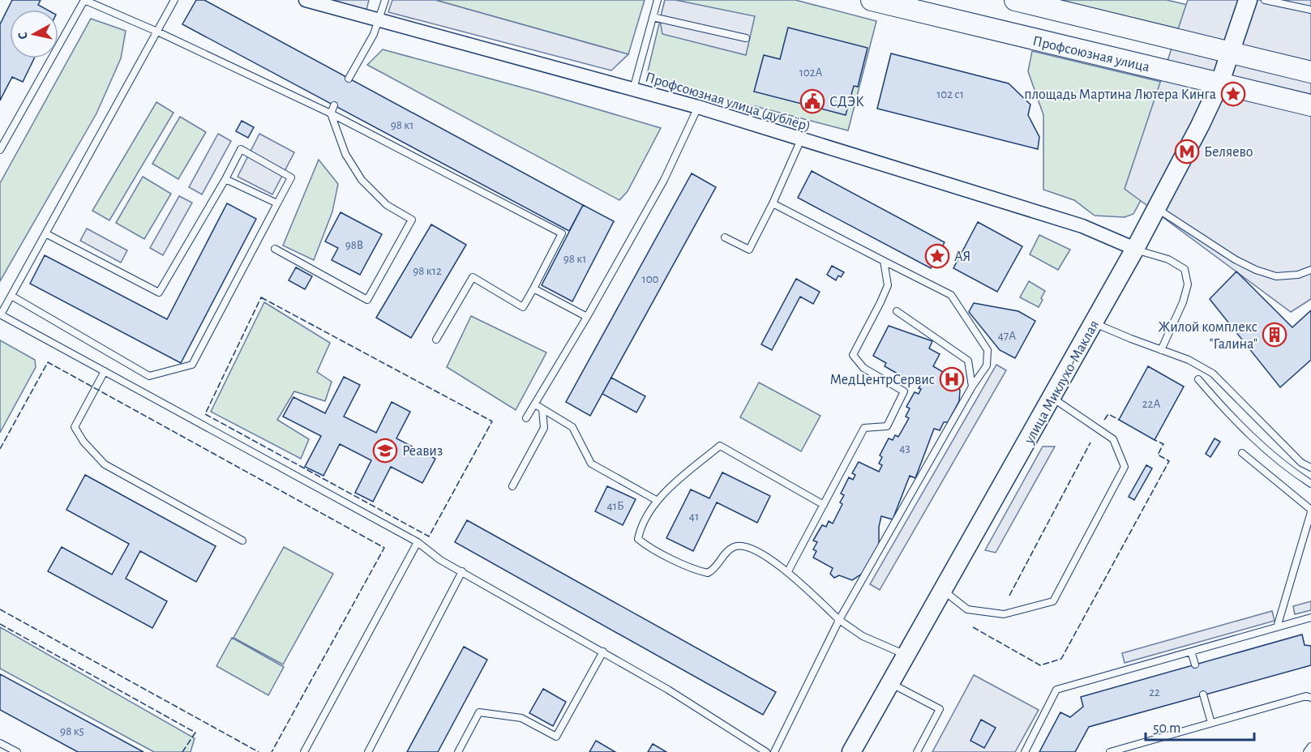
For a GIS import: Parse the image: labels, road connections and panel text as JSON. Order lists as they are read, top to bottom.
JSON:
{
  "streets": {
    "main road": ["Профсоюзная улица", "улица Миклухо-Маклая"],
    "street": ["Профсоюзная улица (дублёр)"]
  },
  "crossings": [
    ["Профсоюзная улица", "улица Миклухо-Маклая"],
    ["Профсоюзная улица (дублёр)", "улица Миклухо-Маклая"]
  ],
  "places": {
    "place": ["площадь Мартина Лютера Кинга", "АЯ"],
    "public building": ["СДЭК"],
    "metro station": ["Беляево"],
    "building": ["Жилой комплекс \"Галина\""],
    "hospital": ["МедЦентрСервис"],
    "school or university": ["Реавиз"]
  },
  "house_numbers": [
    "102А",
    "102 с1",
    "98 к1",
    "98В",
    "98 к1",
    "98 к12",
    "100",
    "47А",
    "22А",
    "43",
    "41Б",
    "41",
    "22",
    "98 к5"
  ],
  "scale_bar": "50 m",
  "north": "left"
}
